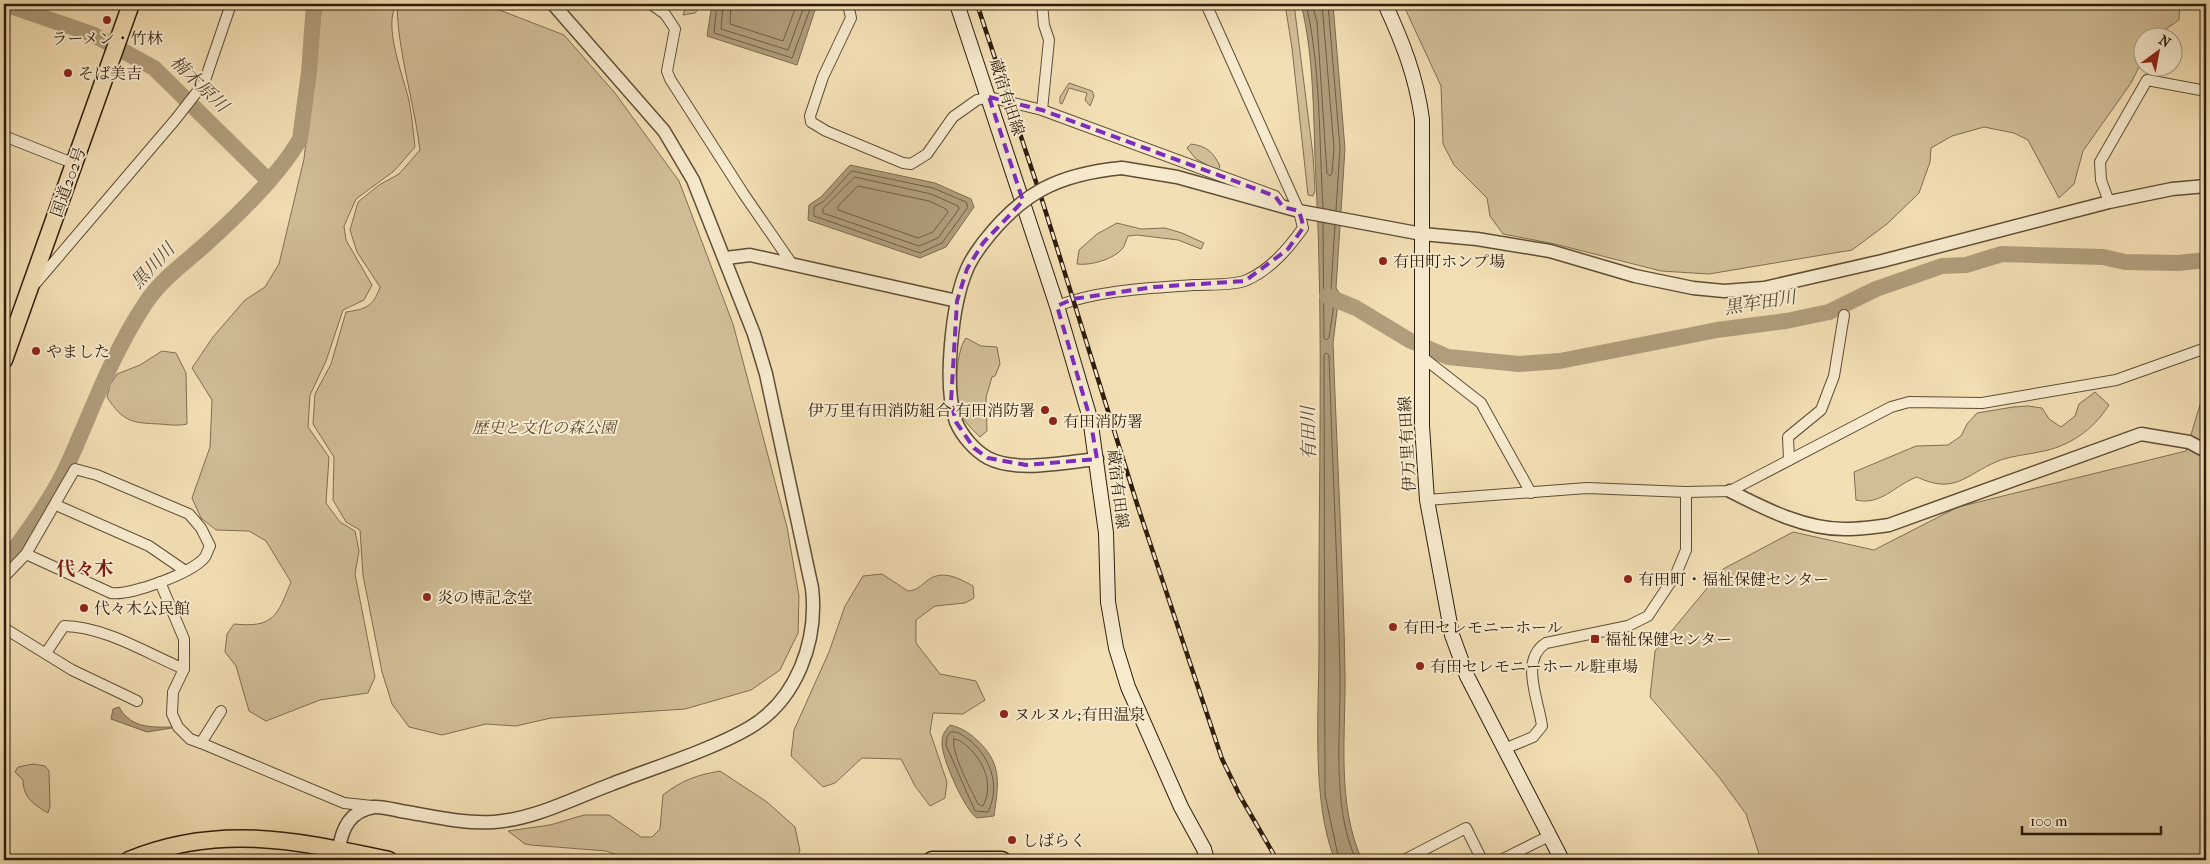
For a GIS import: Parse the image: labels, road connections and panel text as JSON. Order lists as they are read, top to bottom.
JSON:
{
  "streets": {
    "highway": ["国道202号"],
    "main road": ["蔵宿有田線", "伊万里有田線"]
  },
  "districts": ["代々木"],
  "water": [
    "楠木原川",
    "黒川川",
    "黒牟田川",
    "有田川"
  ],
  "parks": ["歴史と文化の森公園"],
  "places": {
    "other": [
      "ラーメン・竹林",
      "そば美吉",
      "有田町ホンプ場",
      "やました",
      "伊万里有田消防組合 有田消防署",
      "有田消防署",
      "有田町・福祉保健センター",
      "炎の博記念堂",
      "代々木公民館",
      "有田セレモニーホール",
      "有田セレモニーホール駐車場",
      "ヌルヌル;有田温泉",
      "しばらく"
    ],
    "transit": ["福祉保健センター"]
  },
  "scale_bar": "100 m",
  "north": "top right"
}
